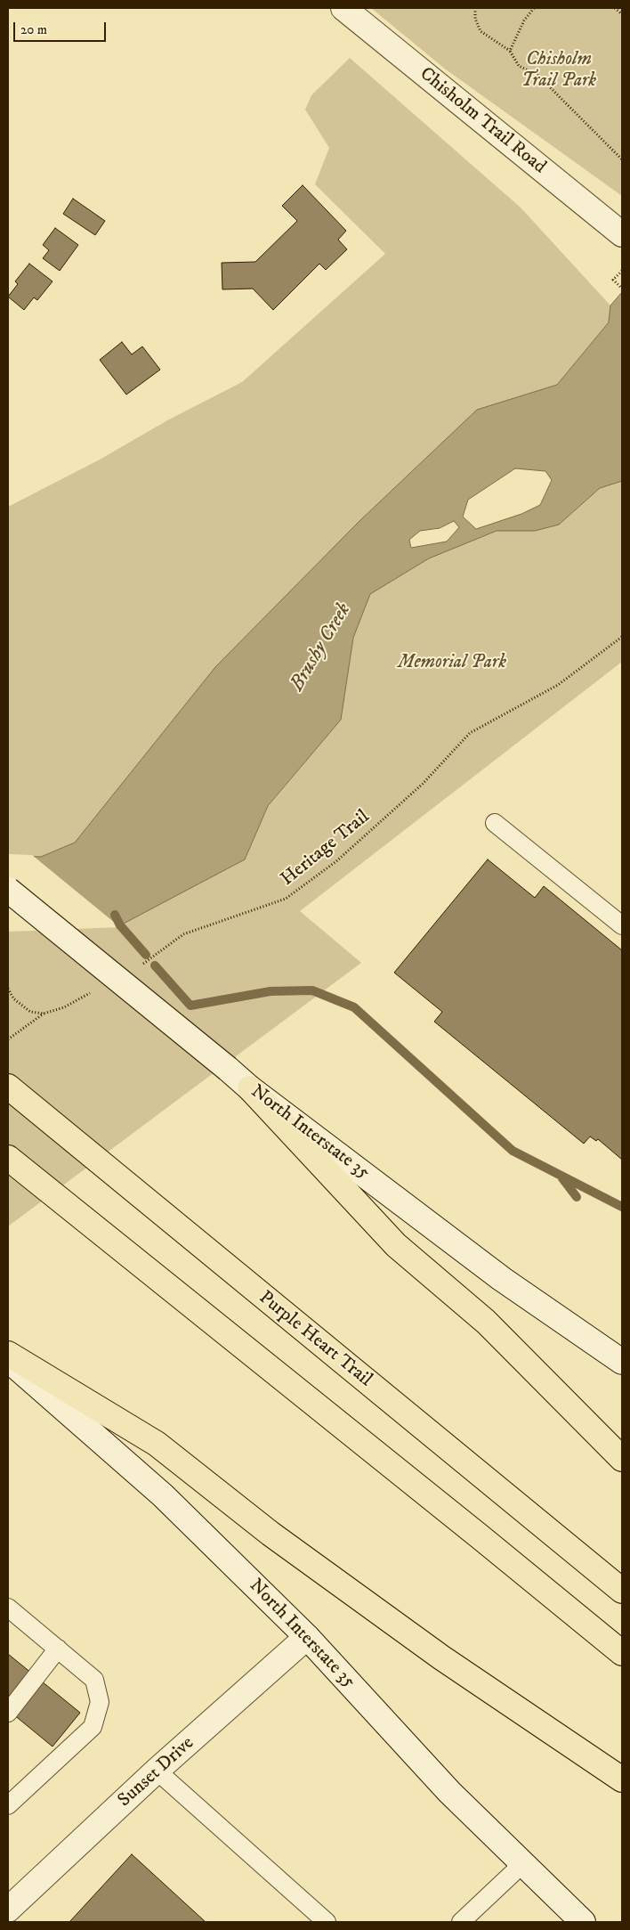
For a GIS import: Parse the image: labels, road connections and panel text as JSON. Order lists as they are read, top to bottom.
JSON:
{
  "streets": {
    "highway": ["Purple Heart Trail"],
    "main road": ["Chisholm Trail Road", "North Interstate 35", "Sunset Drive"],
    "path": ["Heritage Trail"]
  },
  "crossings": [
    ["North Interstate 35", "Sunset Drive"]
  ],
  "water": ["Brushy Creek"],
  "parks": ["Chisholm Trail Park", "Memorial Park"],
  "scale_bar": "20 m"
}
